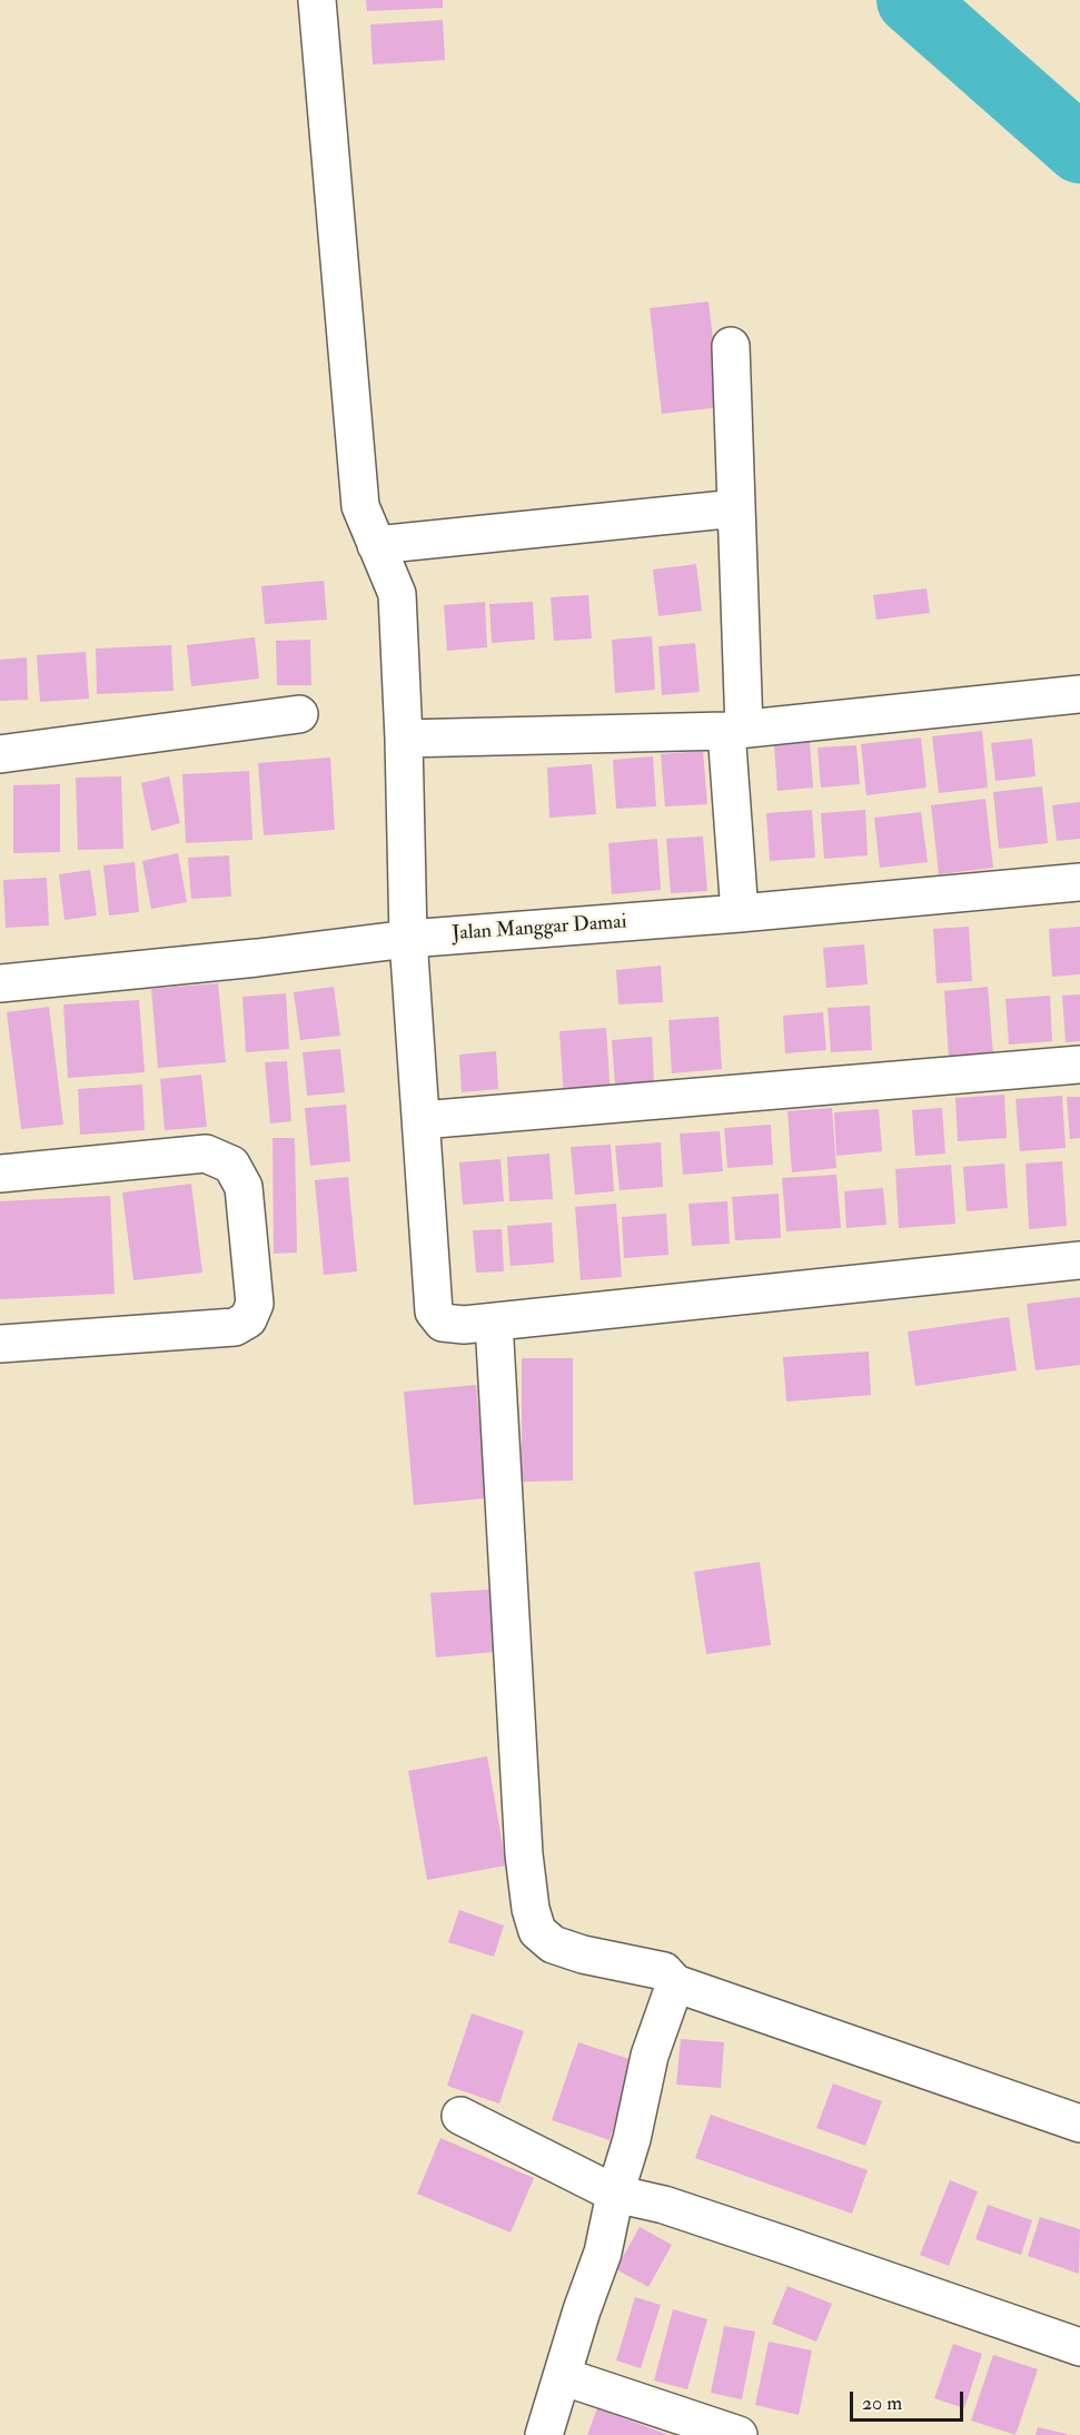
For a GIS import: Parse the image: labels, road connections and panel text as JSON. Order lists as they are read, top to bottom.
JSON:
{
  "streets": {
    "street": ["Jalan Manggar Damai"]
  },
  "scale_bar": "20 m"
}
